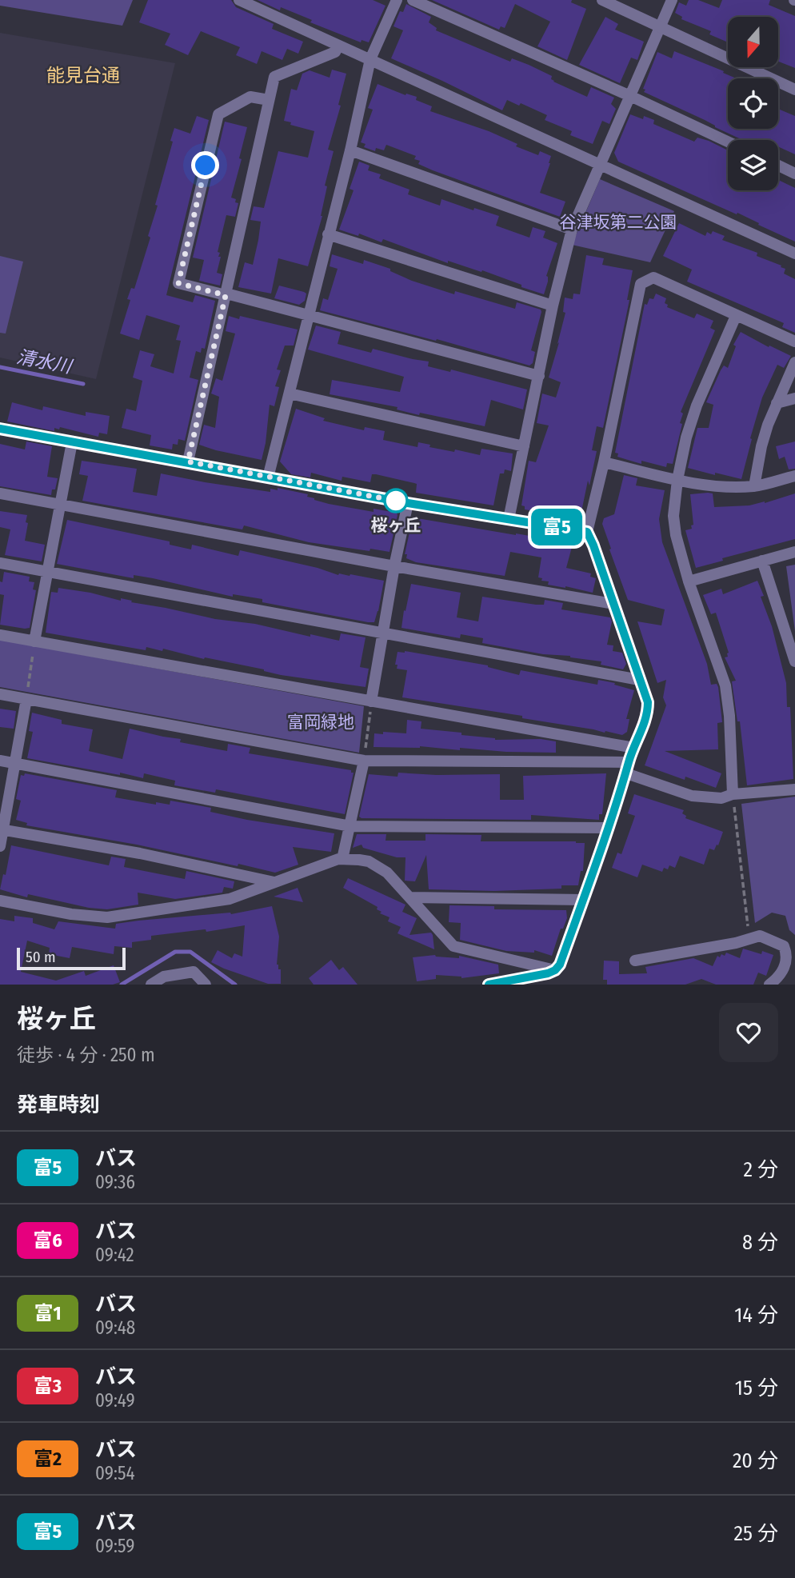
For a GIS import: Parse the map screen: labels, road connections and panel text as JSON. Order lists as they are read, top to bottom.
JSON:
{
  "districts": ["能見台通"],
  "water": ["清水川"],
  "parks": ["谷津坂第二公園", "富岡緑地"],
  "places": ["桜ヶ丘"],
  "lines": ["bus line 富5"],
  "scale_bar": "50 m",
  "north": "bottom",
  "page": {
    "on_map": "富5",
    "scale": "50 m",
    "heading": [
      ["桜ヶ丘", "徒歩 · 4 分 · 250 m"],
      "発車時刻"
    ],
    "list": [
      {
        "mark": "富5",
        "name": "バス",
        "note": "09:36",
        "value": "2 分"
      },
      {
        "mark": "富6",
        "name": "バス",
        "note": "09:42",
        "value": "8 分"
      },
      {
        "mark": "富1",
        "name": "バス",
        "note": "09:48",
        "value": "14 分"
      },
      {
        "mark": "富3",
        "name": "バス",
        "note": "09:49",
        "value": "15 分"
      },
      {
        "mark": "富2",
        "name": "バス",
        "note": "09:54",
        "value": "20 分"
      },
      {
        "mark": "富5",
        "name": "バス",
        "note": "09:59",
        "value": "25 分"
      }
    ]
  }
}
